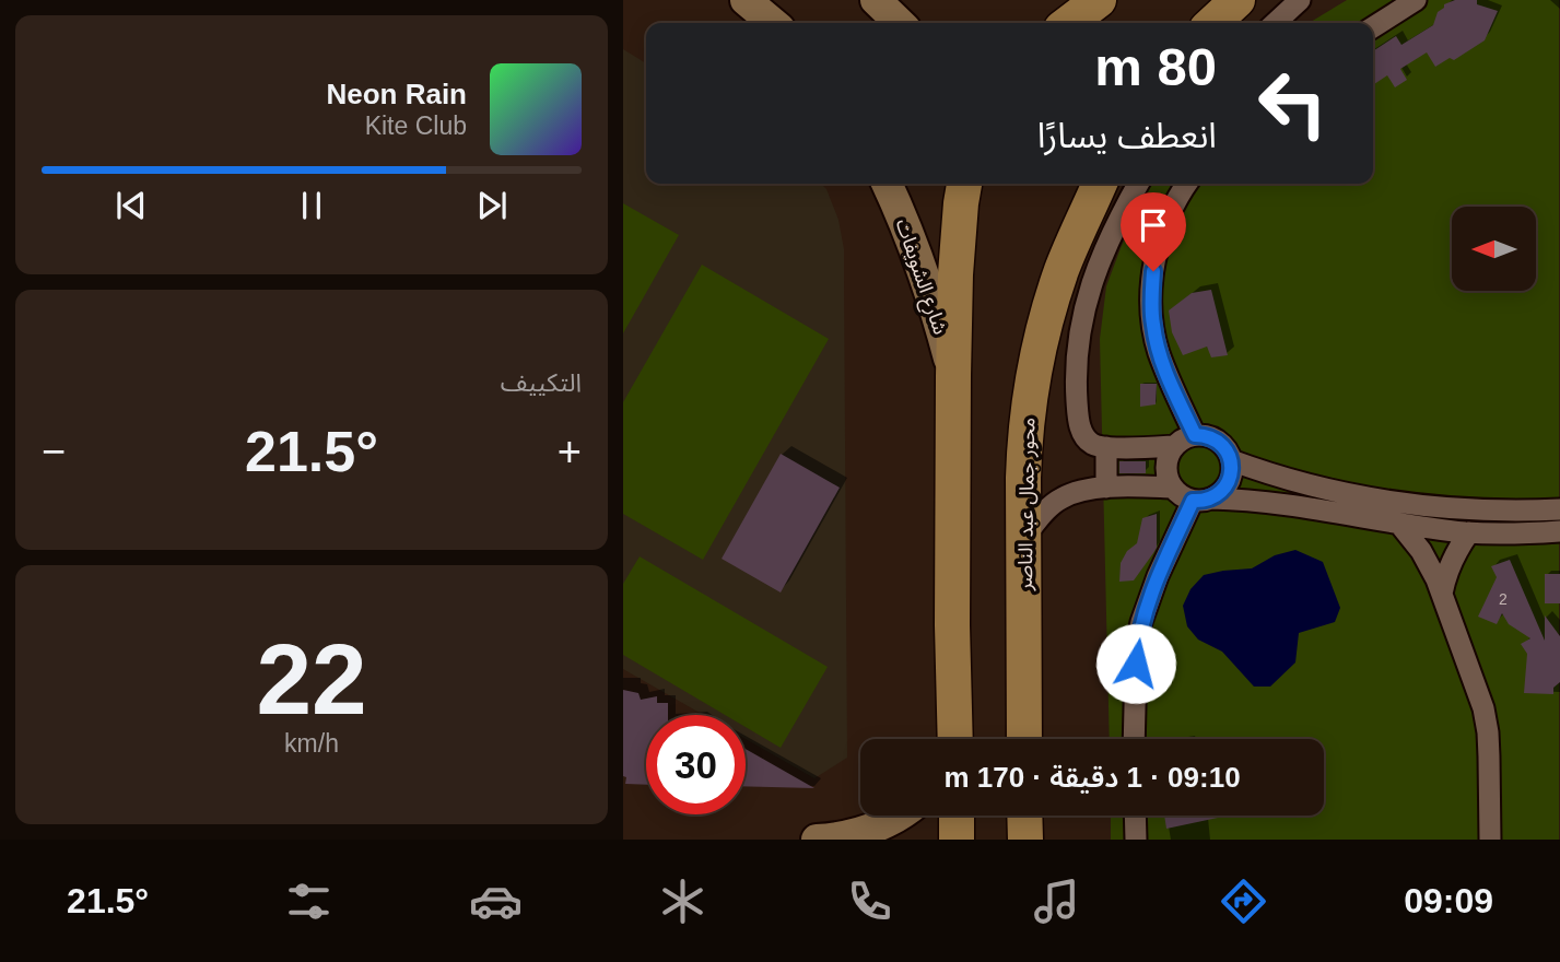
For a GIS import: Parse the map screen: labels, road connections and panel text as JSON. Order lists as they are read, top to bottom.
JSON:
{
  "streets": {
    "main road": ["شارع الشويفات", "محور جمال عبد الناصر"]
  },
  "house_numbers": ["2"],
  "north": "left",
  "page": {
    "turn": ["80 m", "انعطف يسارًا"],
    "song": ["Neon Rain", "Kite Club"],
    "tile": [
      "التكييف",
      ["22", "km/h"]
    ],
    "heat": ["−", "21.5°", "+"],
    "limit": "30",
    "trip": "09:10 · 1 دقيقة · 170 m",
    "tabs": ["09:09", "21.5°"]
  }
}
